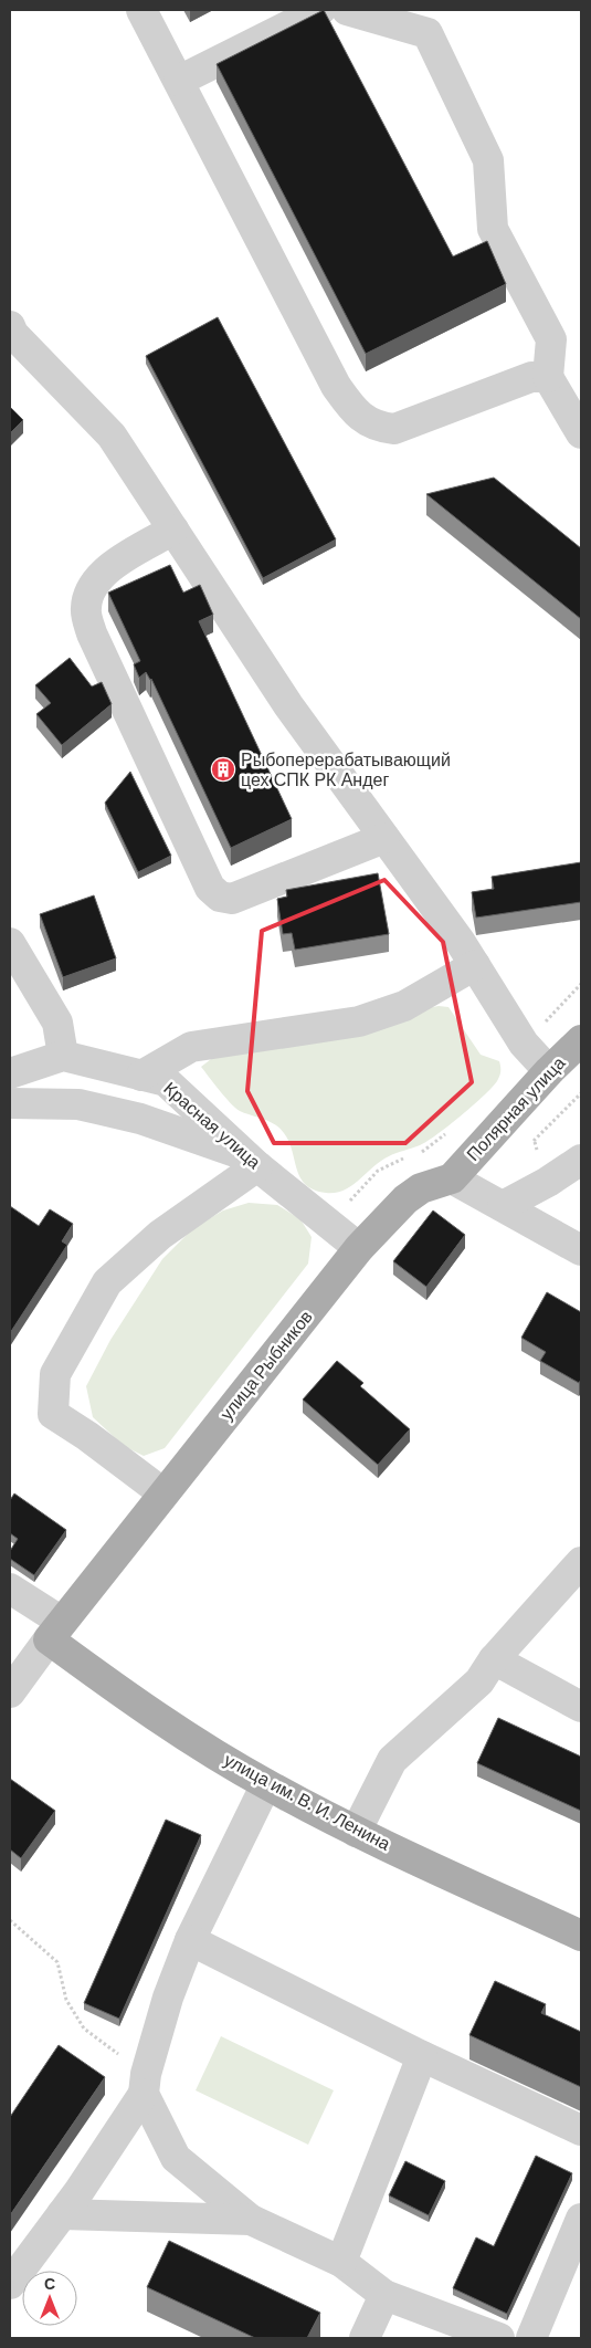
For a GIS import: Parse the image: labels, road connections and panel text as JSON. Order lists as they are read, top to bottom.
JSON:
{
  "streets": {
    "main road": ["Полярная улица", "улица Рыбников", "улица им. В. И. Ленина"],
    "street": ["Красная улица"]
  },
  "crossings": [
    ["Полярная улица", "улица Рыбников"],
    ["Красная улица", "улица Рыбников"],
    ["улица Рыбников", "улица им. В. И. Ленина"]
  ],
  "places": {
    "building": ["Рыбоперерабатывающий цех СПК РК Андег"]
  },
  "north": "top"
}
